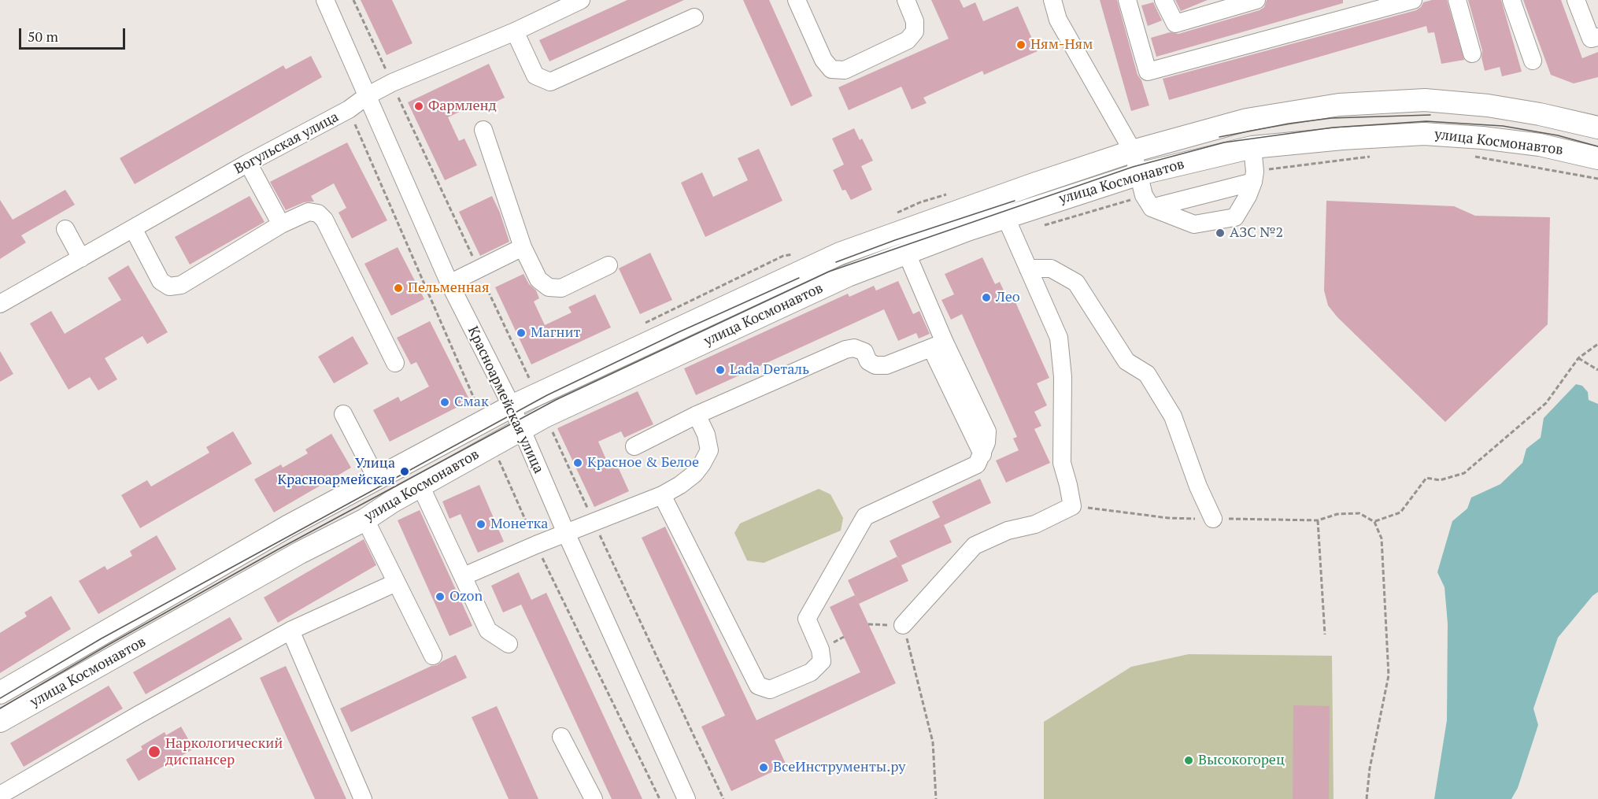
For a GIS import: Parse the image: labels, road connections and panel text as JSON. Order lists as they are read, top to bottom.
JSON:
{
  "streets": {
    "main road": ["улица Космонавтов"],
    "street": ["Вогульская улица", "Красноармейская улица"]
  },
  "crossings": [
    ["улица Космонавтов", "Красноармейская улица"],
    ["Вогульская улица", "Красноармейская улица"]
  ],
  "places": [
    "Ням-Ням",
    "Фармленд",
    "АЗС №2",
    "Пельменная",
    "Лео",
    "Магнит",
    "Lada Dеталь",
    "Смак",
    "Красное & Белое",
    "Улица Красноармейская",
    "Монетка",
    "Ozon",
    "Наркологический диспансер",
    "Высокогорец",
    "ВсеИнструменты.ру"
  ],
  "scale_bar": "50 m"
}
